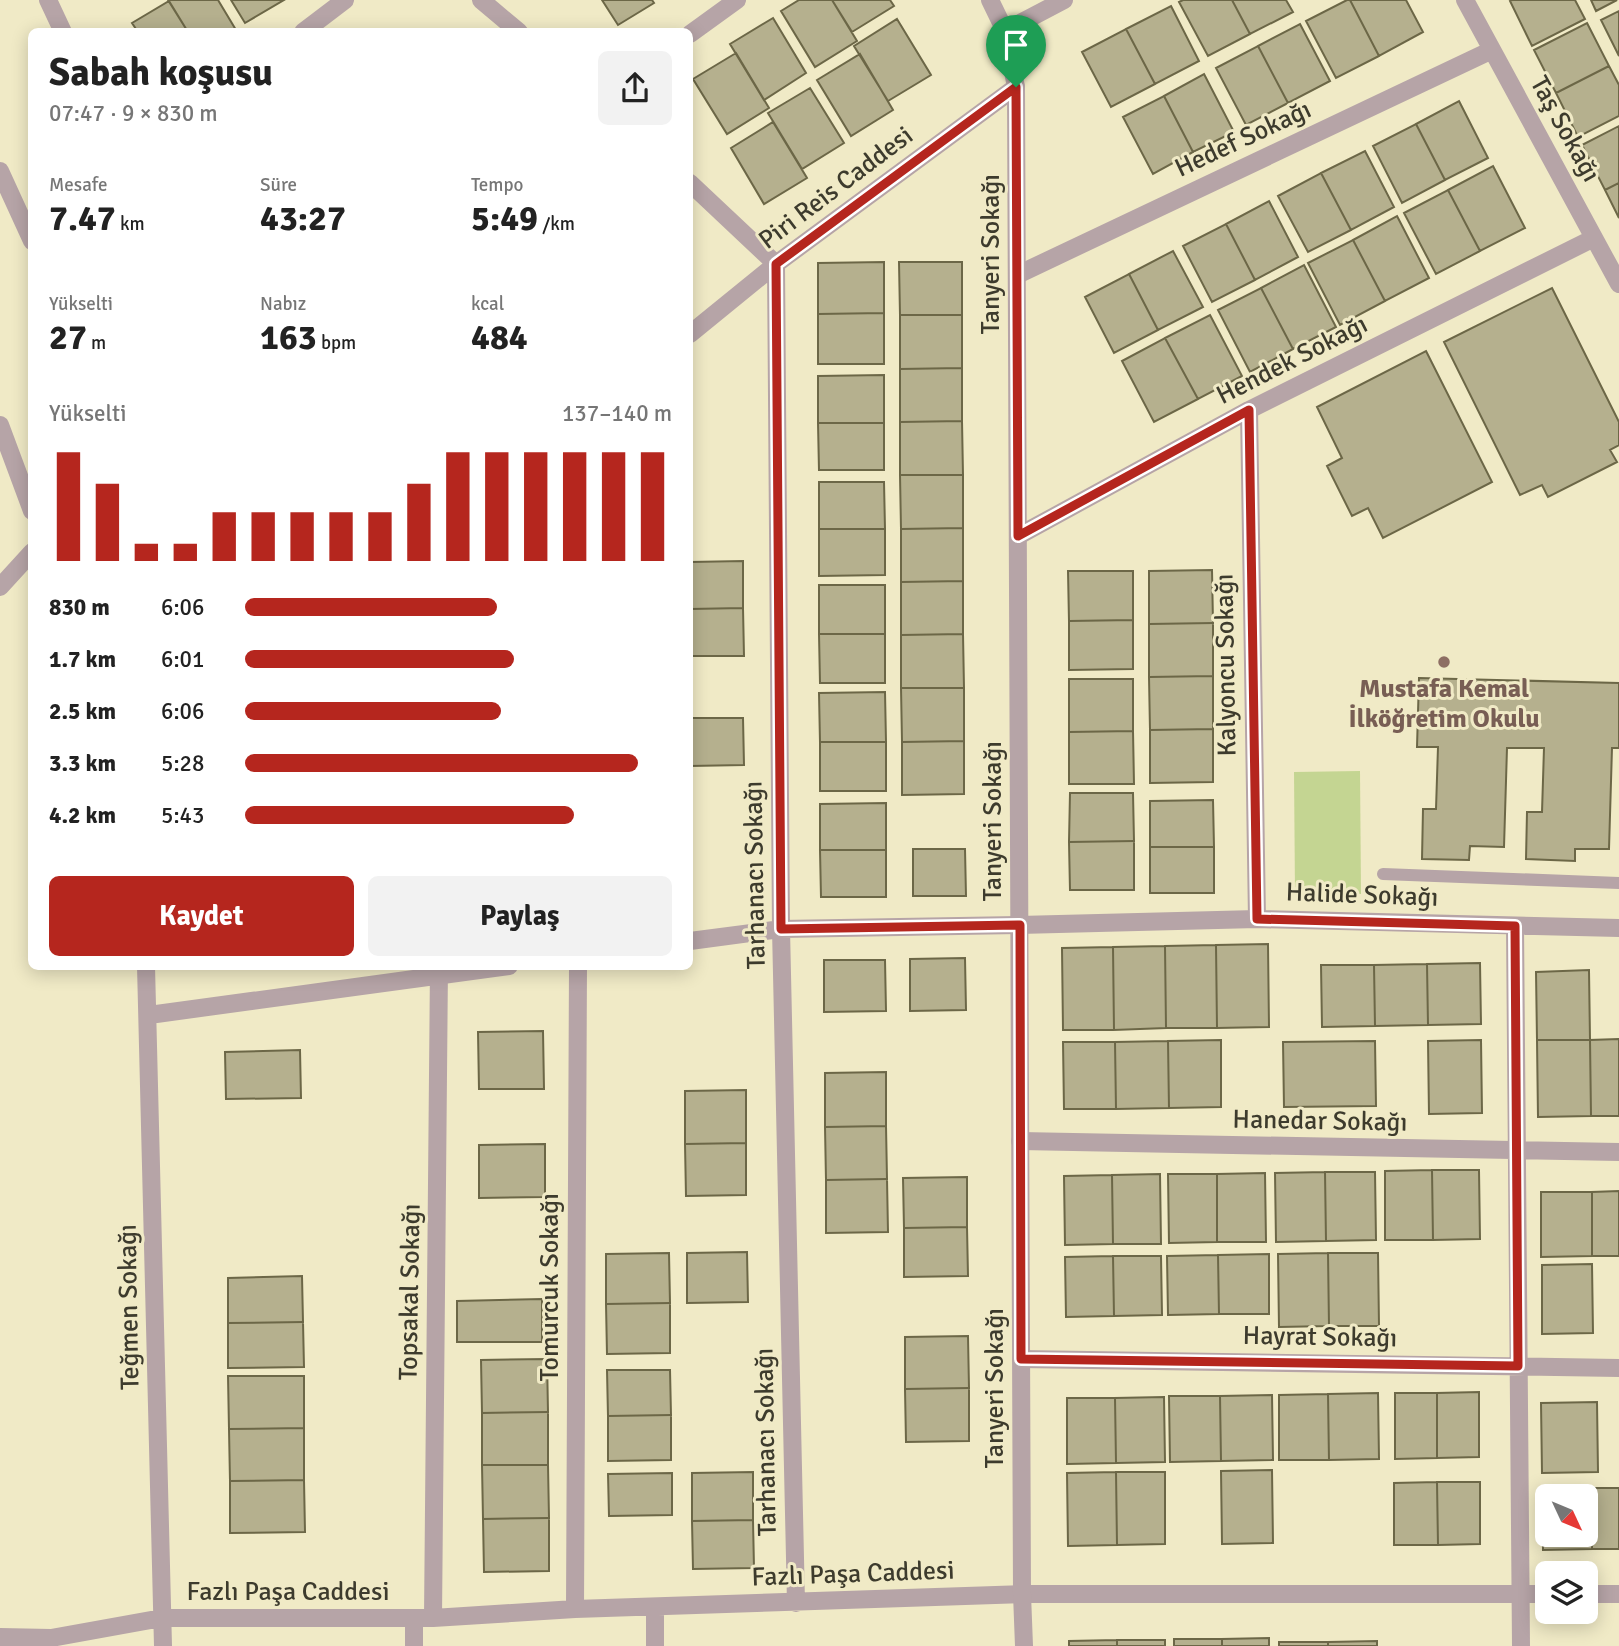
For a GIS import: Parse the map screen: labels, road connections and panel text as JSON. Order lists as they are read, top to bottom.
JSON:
{
  "streets": {
    "street": [
      "Taş Sokağı",
      "Hedef Sokağı",
      "Piri Reis Caddesi",
      "Tanyeri Sokağı",
      "Hendek Sokağı",
      "Kalyoncu Sokağı",
      "Tarhanacı Sokağı",
      "Halide Sokağı",
      "Hanedar Sokağı",
      "Tomurcuk Sokağı",
      "Topsakal Sokağı",
      "Teğmen Sokağı",
      "Hayrat Sokağı",
      "Fazlı Paşa Caddesi"
    ]
  },
  "crossings": [
    ["Taş Sokağı", "Hedef Sokağı"],
    ["Taş Sokağı", "Hendek Sokağı"],
    ["Hedef Sokağı", "Tanyeri Sokağı"],
    ["Piri Reis Caddesi", "Tanyeri Sokağı"],
    ["Piri Reis Caddesi", "Tarhanacı Sokağı"],
    ["Tanyeri Sokağı", "Hendek Sokağı"],
    ["Tanyeri Sokağı", "Halide Sokağı"],
    ["Tanyeri Sokağı", "Hanedar Sokağı"],
    ["Tanyeri Sokağı", "Hayrat Sokağı"],
    ["Tanyeri Sokağı", "Fazlı Paşa Caddesi"],
    ["Hendek Sokağı", "Kalyoncu Sokağı"],
    ["Kalyoncu Sokağı", "Halide Sokağı"],
    ["Tarhanacı Sokağı", "Halide Sokağı"],
    ["Tarhanacı Sokağı", "Fazlı Paşa Caddesi"],
    ["Tomurcuk Sokağı", "Fazlı Paşa Caddesi"],
    ["Topsakal Sokağı", "Fazlı Paşa Caddesi"],
    ["Teğmen Sokağı", "Fazlı Paşa Caddesi"]
  ],
  "places": ["Mustafa Kemal İlköğretim Okulu"],
  "north": "bottom right",
  "page": {
    "heading": ["Sabah koşusu", "07:47 · 9 × 830 m"],
    "stats": [
      ["Mesafe", "7.47 km"],
      ["Süre", "43:27"],
      ["Tempo", "5:49 /km"],
      ["Yükselti", "27 m"],
      ["Nabız", "163 bpm"],
      ["kcal", "484"]
    ],
    "chart": ["Yükselti", "137–140 m"],
    "list": [
      {
        "name": "830 m",
        "note": "6:06"
      },
      {
        "name": "1.7 km",
        "note": "6:01"
      },
      {
        "name": "2.5 km",
        "note": "6:06"
      },
      {
        "name": "3.3 km",
        "note": "5:28"
      },
      {
        "name": "4.2 km",
        "note": "5:43"
      }
    ],
    "buttons": ["Kaydet", "Paylaş"]
  }
}
